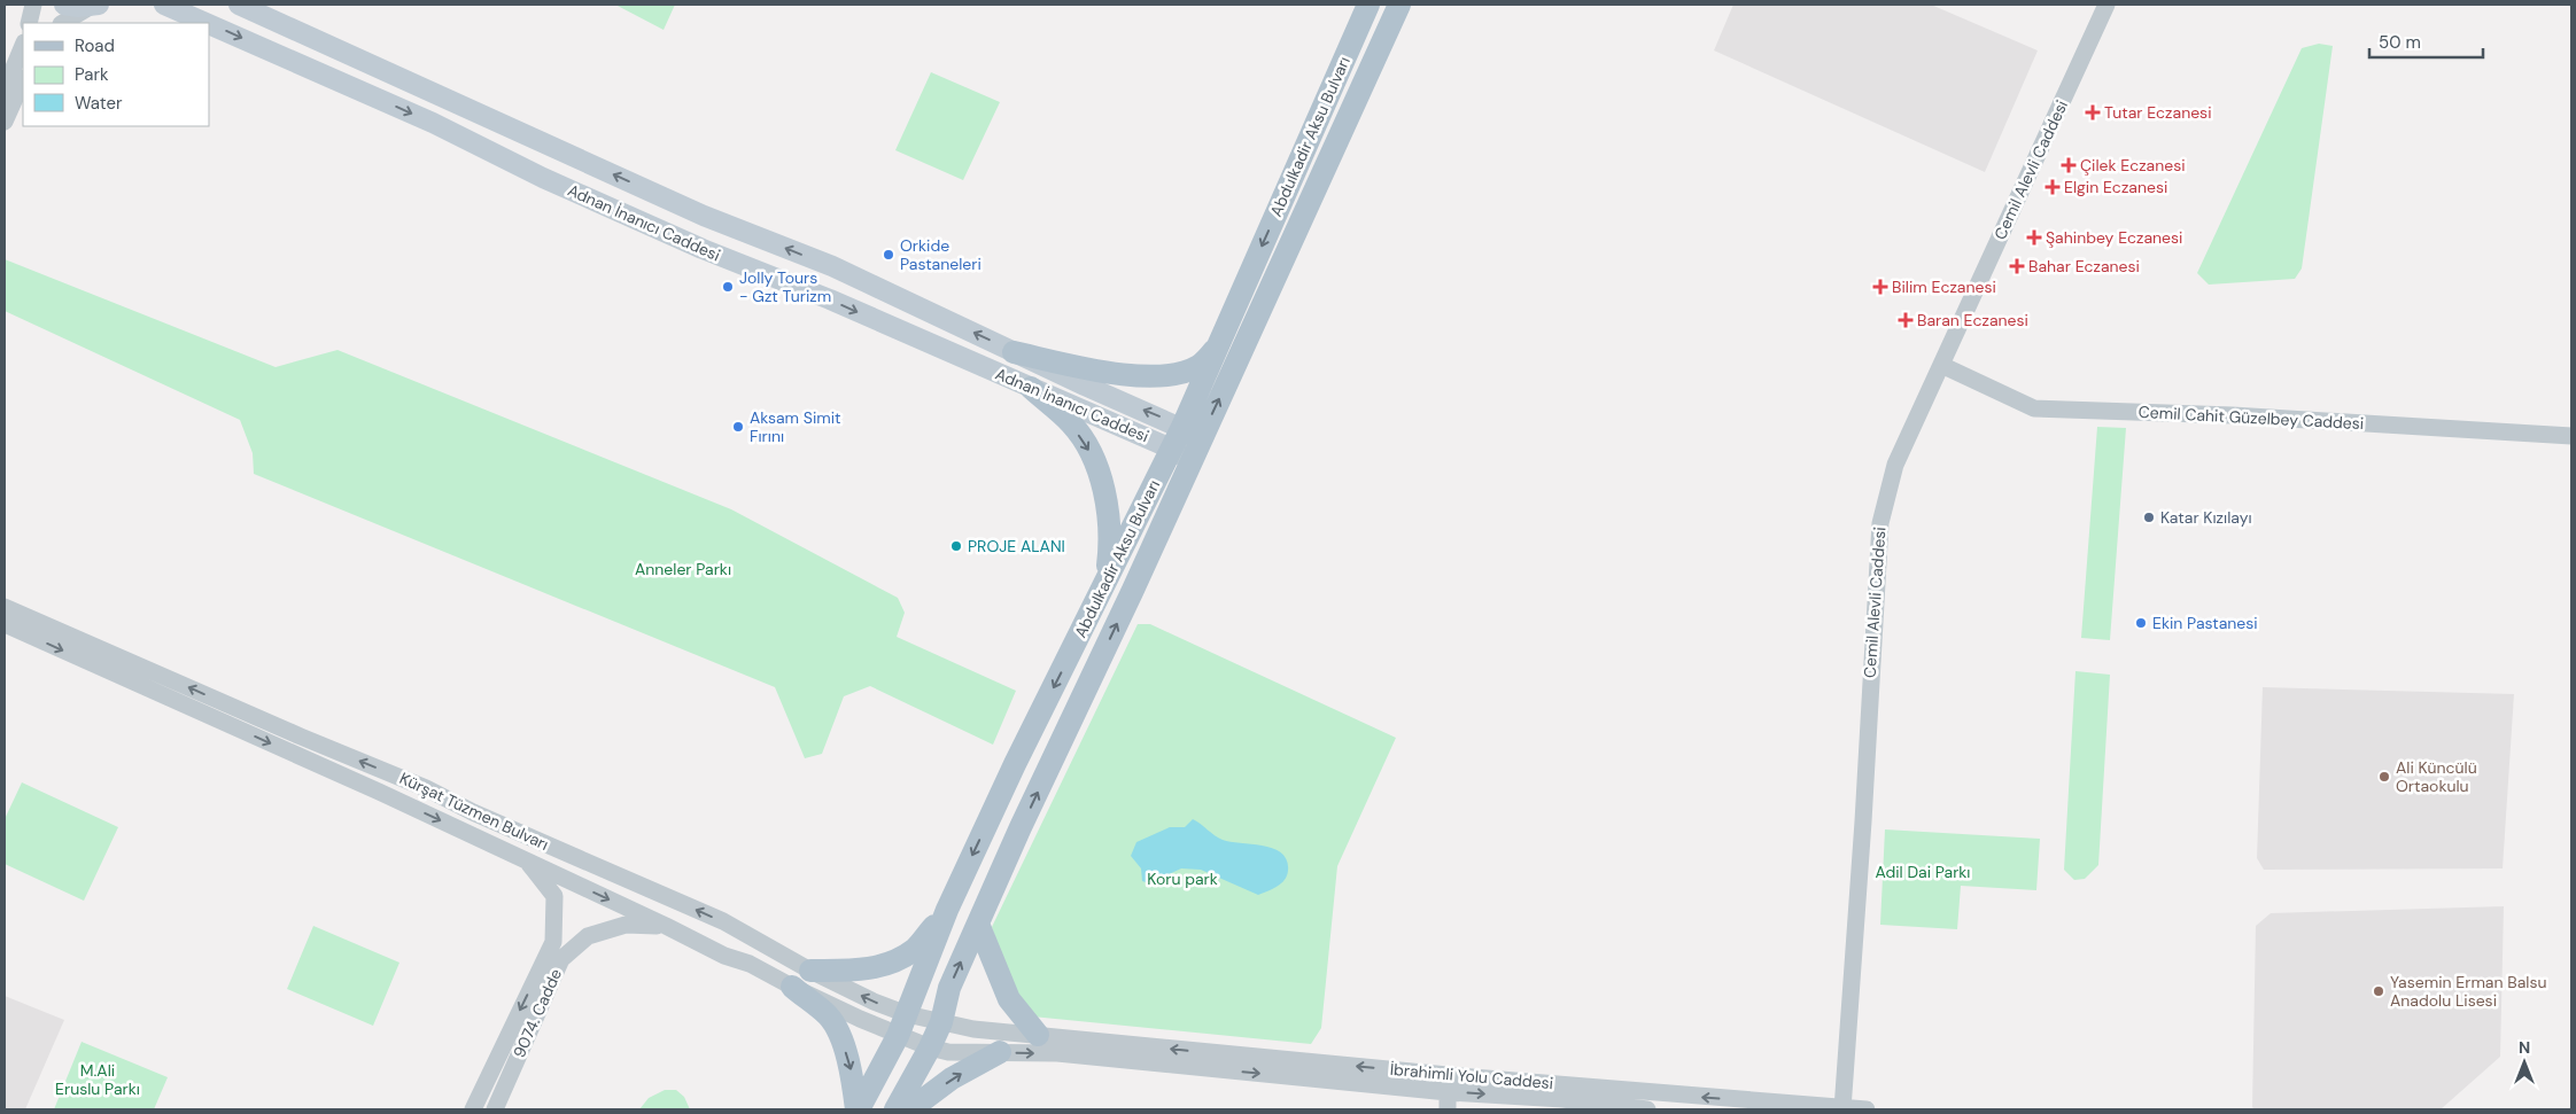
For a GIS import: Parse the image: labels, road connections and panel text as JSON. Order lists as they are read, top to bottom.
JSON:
{
  "streets": {
    "main road": ["Abdulkadir Aksu Bulvarı", "Adnan İnanıcı Caddesi"],
    "street": [
      "Cemil Alevli Caddesi",
      "Cemil Cahit Güzelbey Caddesi",
      "Kürşat Tüzmen Bulvarı",
      "9074. Cadde",
      "İbrahimli Yolu Caddesi"
    ]
  },
  "crossings": [
    ["Abdulkadir Aksu Bulvarı", "Adnan İnanıcı Caddesi"],
    ["Abdulkadir Aksu Bulvarı", "Kürşat Tüzmen Bulvarı"],
    ["Cemil Alevli Caddesi", "Cemil Cahit Güzelbey Caddesi"],
    ["Cemil Alevli Caddesi", "İbrahimli Yolu Caddesi"],
    ["Kürşat Tüzmen Bulvarı", "9074. Cadde"],
    ["Kürşat Tüzmen Bulvarı", "İbrahimli Yolu Caddesi"]
  ],
  "one_way": ["9074. Cadde", "İbrahimli Yolu Caddesi"],
  "parks": [
    "Anneler Parkı",
    "Adil Dai Parkı",
    "Koru park",
    "M.Ali Eruslu Parkı"
  ],
  "places": {
    "health": [
      "Tutar Eczanesi",
      "Çilek Eczanesi",
      "Elgin Eczanesi",
      "Şahinbey Eczanesi",
      "Bahar Eczanesi",
      "Bilim Eczanesi",
      "Baran Eczanesi"
    ],
    "other": [
      "Orkide Pastaneleri",
      "Jolly Tours - Gzt Turizm",
      "Aksam Simit Fırını",
      "Katar Kızılayı",
      "PROJE ALANI",
      "Ekin Pastanesi",
      "Ali Küncülü Ortaokulu",
      "Yasemin Erman Balsu Anadolu Lisesi"
    ]
  },
  "legend": ["Road", "Park", "Water"],
  "scale_bar": "50 m",
  "north": "top"
}
